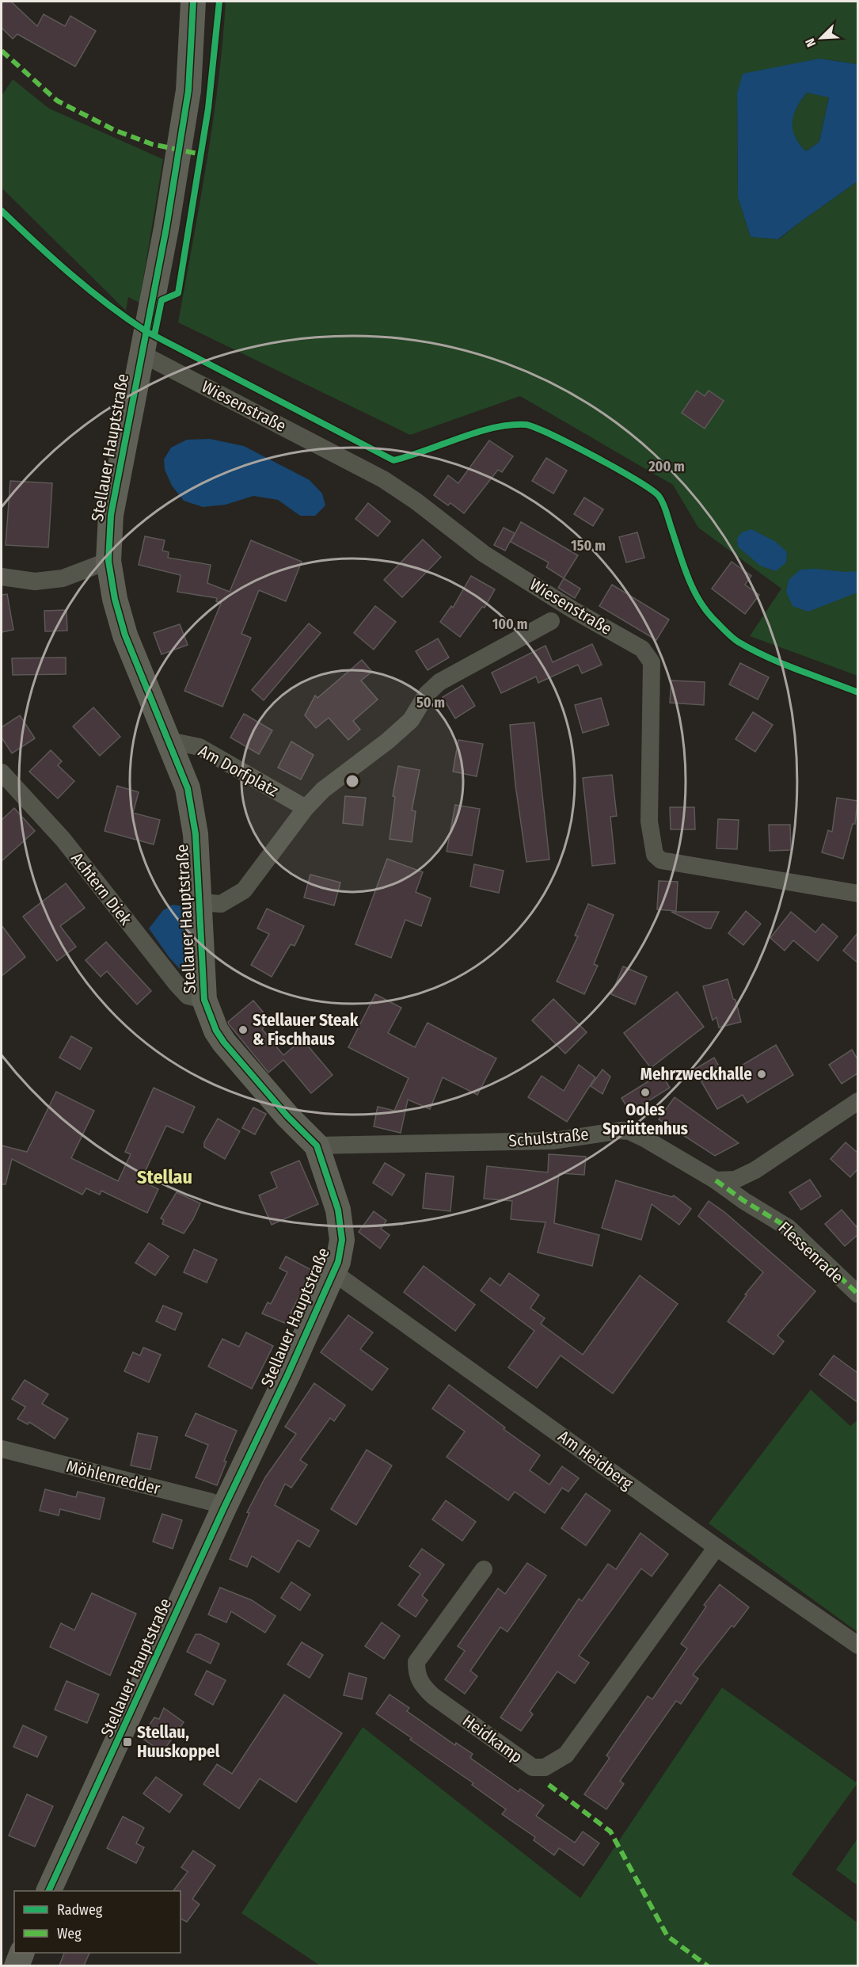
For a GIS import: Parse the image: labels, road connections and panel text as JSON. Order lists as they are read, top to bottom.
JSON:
{
  "streets": {
    "street": [
      "Wiesenstraße",
      "Stellauer Hauptstraße",
      "Am Dorfplatz",
      "Achtern Diek",
      "Schulstraße",
      "Flessenrade",
      "Am Heidberg",
      "Möhlenredder",
      "Heidkamp"
    ]
  },
  "crossings": [
    ["Wiesenstraße", "Stellauer Hauptstraße"],
    ["Stellauer Hauptstraße", "Am Dorfplatz"],
    ["Stellauer Hauptstraße", "Achtern Diek"],
    ["Stellauer Hauptstraße", "Schulstraße"],
    ["Stellauer Hauptstraße", "Am Heidberg"],
    ["Stellauer Hauptstraße", "Möhlenredder"],
    ["Schulstraße", "Flessenrade"],
    ["Am Heidberg", "Heidkamp"]
  ],
  "districts": ["Stellau"],
  "places": {
    "other": ["Stellauer Steak & Fischhaus", "Mehrzweckhalle", "Ooles Sprüttenhus"],
    "transit": ["Stellau, Huuskoppel"]
  },
  "legend": ["Radweg", "Weg"],
  "north": "bottom left",
  "rings": [
    "200 m",
    "150 m",
    "100 m",
    "50 m"
  ]
}
